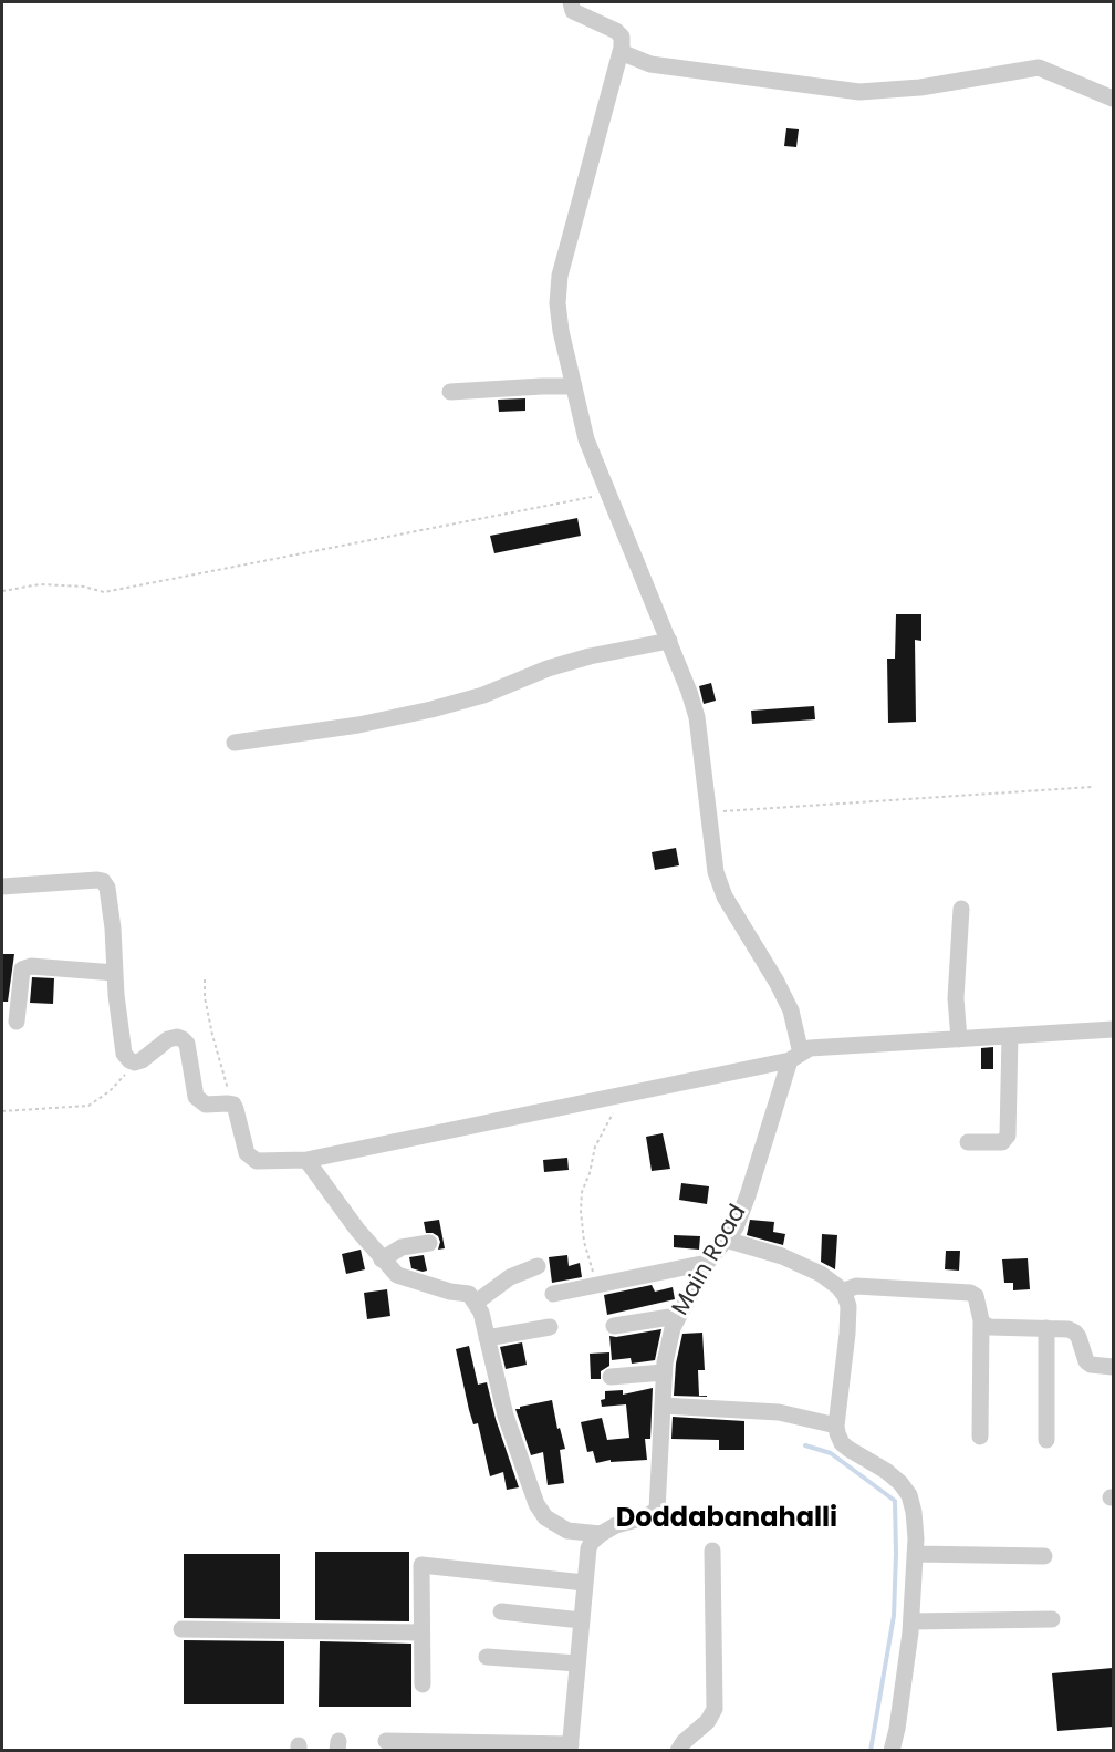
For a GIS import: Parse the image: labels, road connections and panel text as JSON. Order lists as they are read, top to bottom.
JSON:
{
  "streets": {
    "street": ["Main Road"]
  },
  "districts": ["Doddabanahalli"]
}
